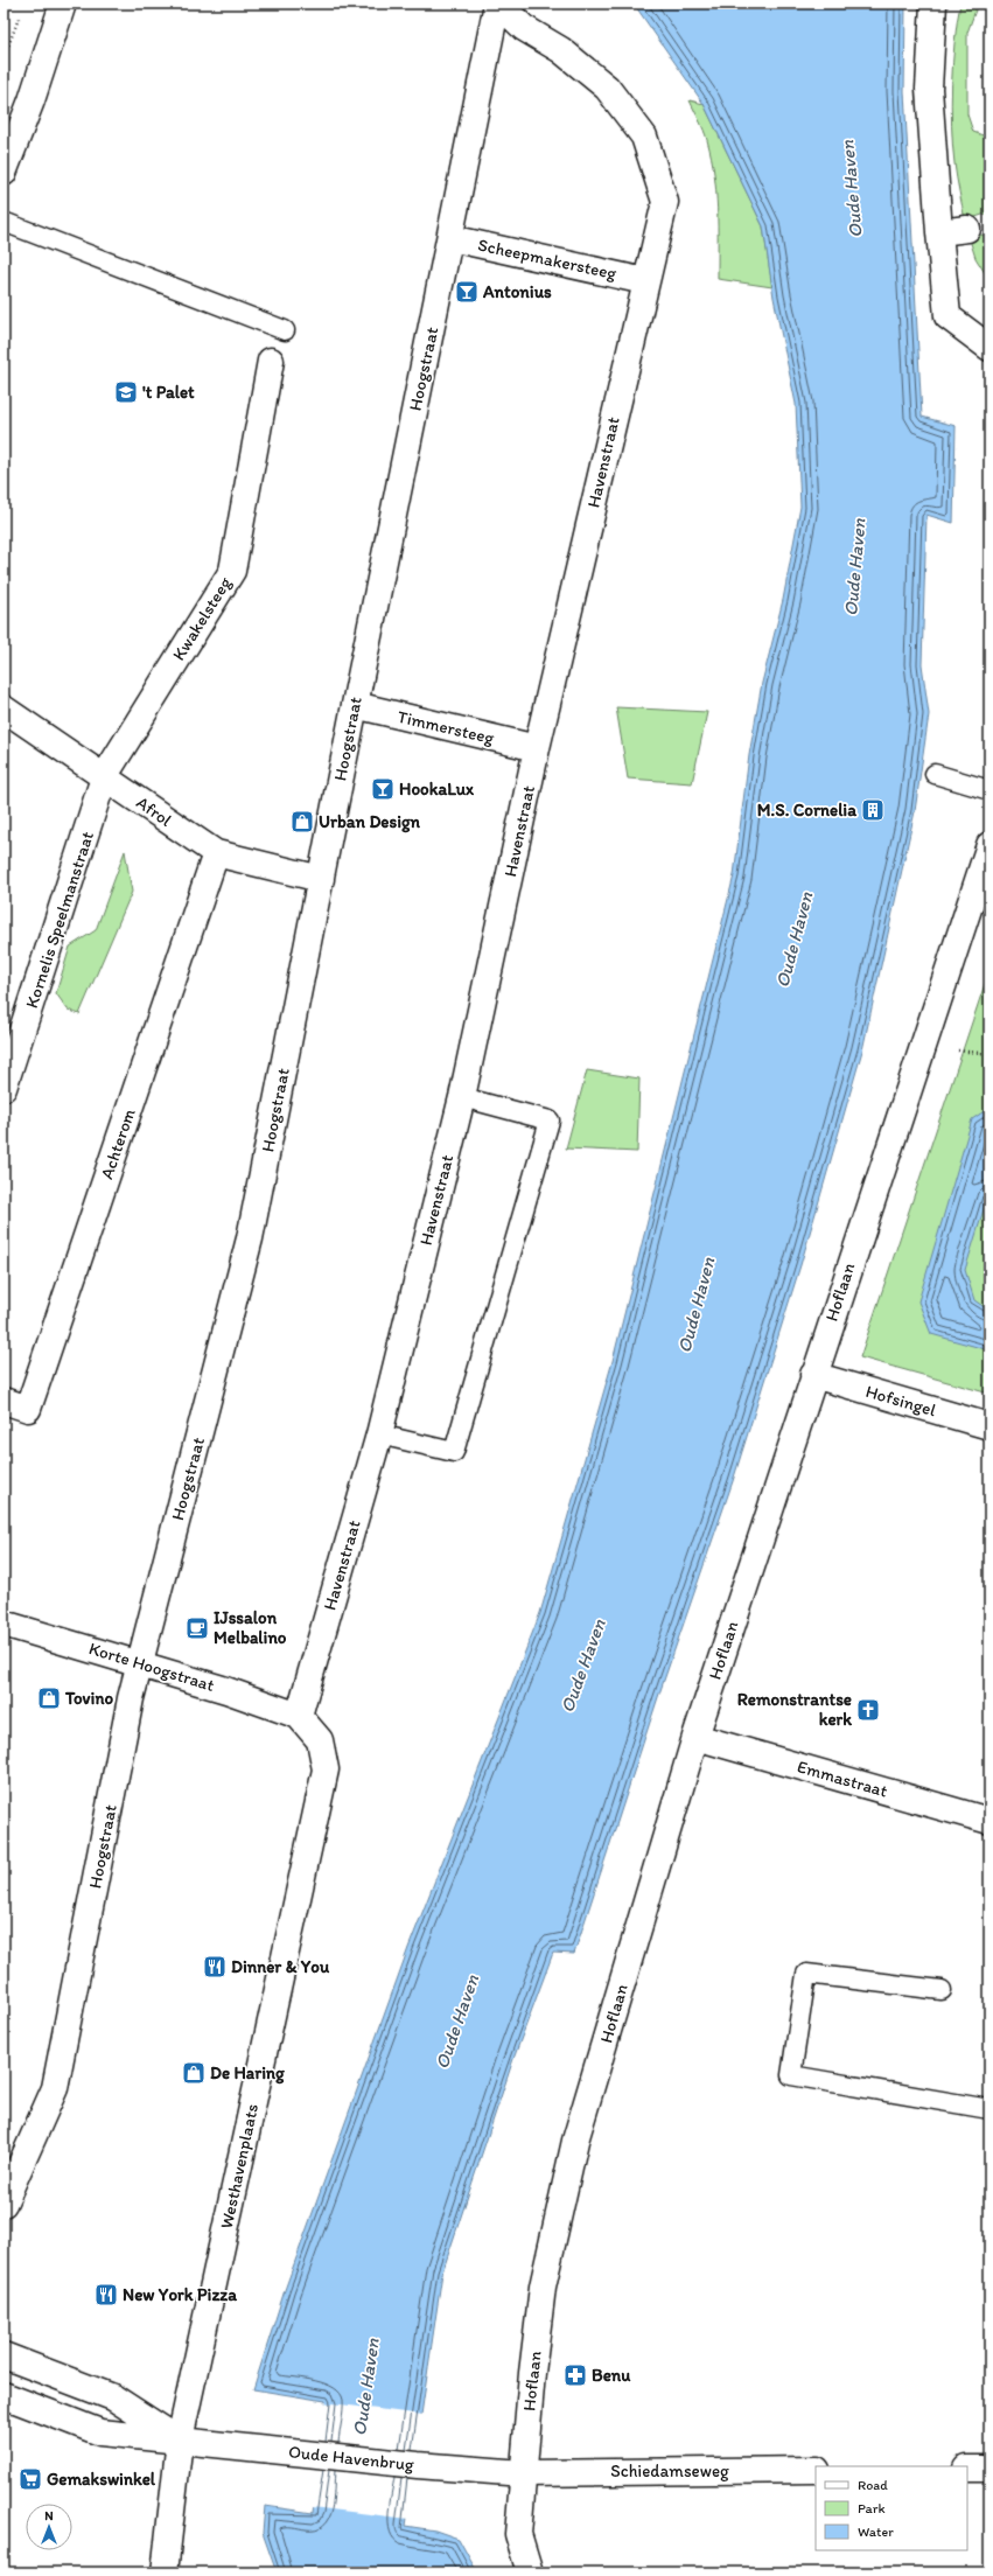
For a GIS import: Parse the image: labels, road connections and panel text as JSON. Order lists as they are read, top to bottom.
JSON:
{
  "streets": {
    "street": [
      "Scheepmakersteeg",
      "Hoogstraat",
      "Havenstraat",
      "Kwakelsteeg",
      "Timmersteeg",
      "Afrol",
      "Kornelis Speelmanstraat",
      "Achterom",
      "Hoflaan",
      "Hofsingel",
      "Korte Hoogstraat",
      "Emmastraat",
      "Westhavenplaats",
      "Oude Havenbrug",
      "Schiedamseweg"
    ]
  },
  "crossings": [
    ["Scheepmakersteeg", "Hoogstraat"],
    ["Scheepmakersteeg", "Havenstraat"],
    ["Hoogstraat", "Havenstraat"],
    ["Hoogstraat", "Timmersteeg"],
    ["Hoogstraat", "Afrol"],
    ["Hoogstraat", "Korte Hoogstraat"],
    ["Havenstraat", "Timmersteeg"],
    ["Havenstraat", "Korte Hoogstraat"],
    ["Havenstraat", "Westhavenplaats"],
    ["Kwakelsteeg", "Afrol"],
    ["Kwakelsteeg", "Kornelis Speelmanstraat"],
    ["Afrol", "Kornelis Speelmanstraat"],
    ["Afrol", "Achterom"],
    ["Hoflaan", "Hofsingel"],
    ["Hoflaan", "Emmastraat"],
    ["Hoflaan", "Oude Havenbrug"],
    ["Hoflaan", "Schiedamseweg"],
    ["Korte Hoogstraat", "Westhavenplaats"],
    ["Westhavenplaats", "Oude Havenbrug"],
    ["Oude Havenbrug", "Schiedamseweg"]
  ],
  "water": ["Oude Haven"],
  "places": {
    "bar": ["Antonius", "HookaLux"],
    "school or university": ["'t Palet"],
    "building": ["M.S. Cornelia"],
    "shop": ["Urban Design", "Tovino", "De Haring"],
    "cafe": ["IJssalon Melbalino"],
    "church": ["Remonstrantse kerk"],
    "restaurant": ["Dinner & You", "New York Pizza"],
    "pharmacy": ["Benu"],
    "supermarket": ["Gemakswinkel"]
  },
  "legend": ["Road", "Park", "Water"],
  "north": "top"
}
